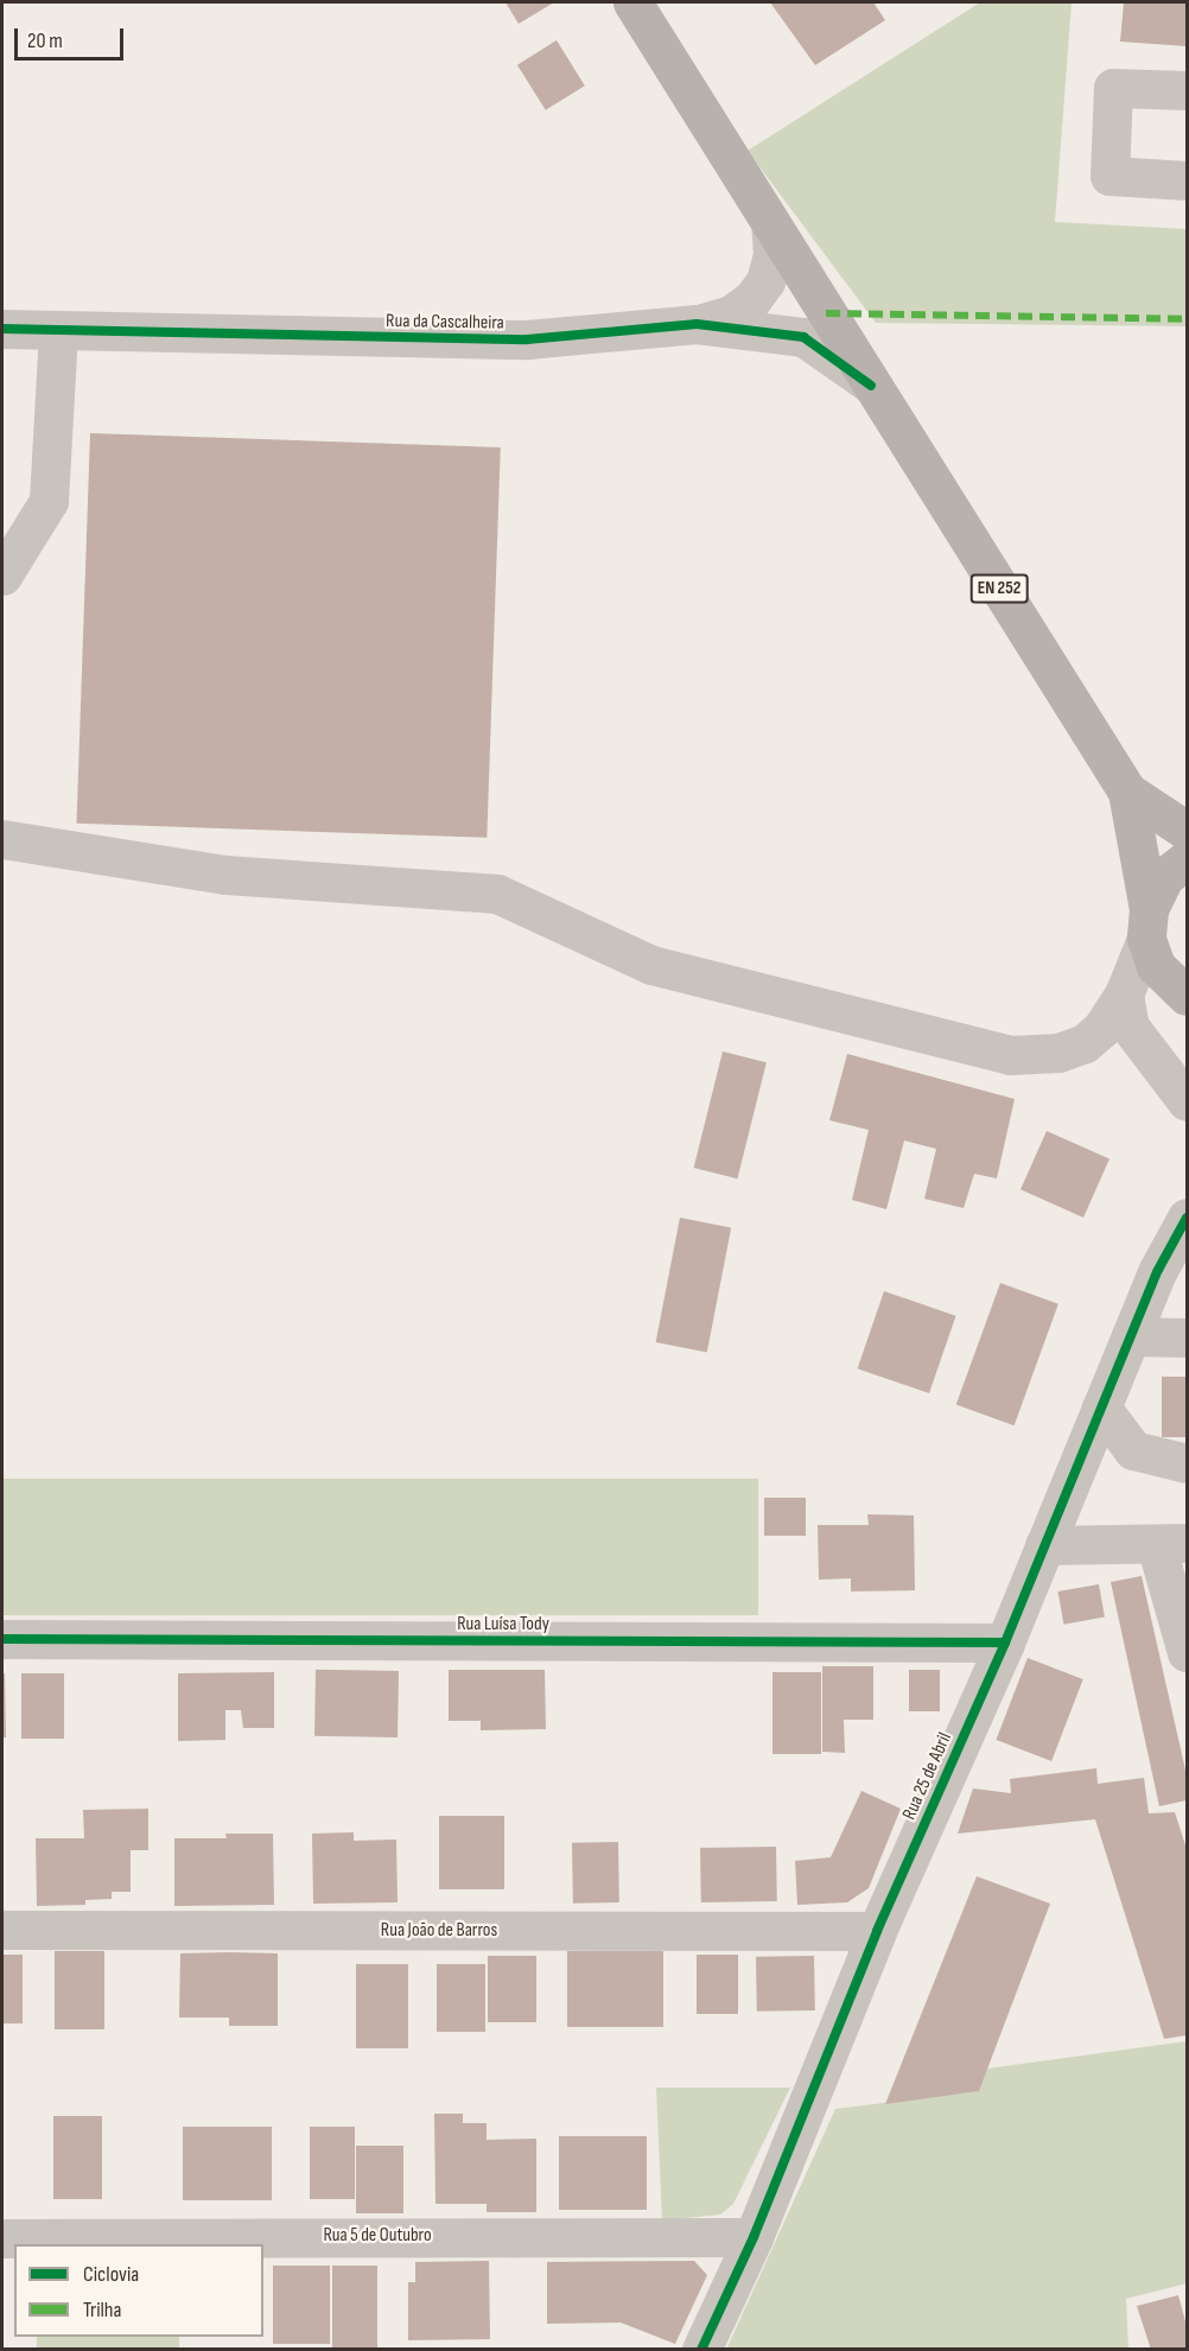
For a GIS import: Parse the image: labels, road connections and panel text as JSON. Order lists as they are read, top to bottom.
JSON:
{
  "streets": {
    "main road": ["EN 252"],
    "street": [
      "Rua da Cascalheira",
      "Rua Luísa Tody",
      "Rua 25 de Abril",
      "Rua João de Barros",
      "Rua 5 de Outubro"
    ]
  },
  "crossings": [
    ["Rua da Cascalheira", "EN 252"],
    ["Rua Luísa Tody", "Rua 25 de Abril"],
    ["Rua 25 de Abril", "Rua João de Barros"],
    ["Rua 25 de Abril", "Rua 5 de Outubro"]
  ],
  "legend": ["Ciclovia", "Trilha"],
  "scale_bar": "20 m"
}
